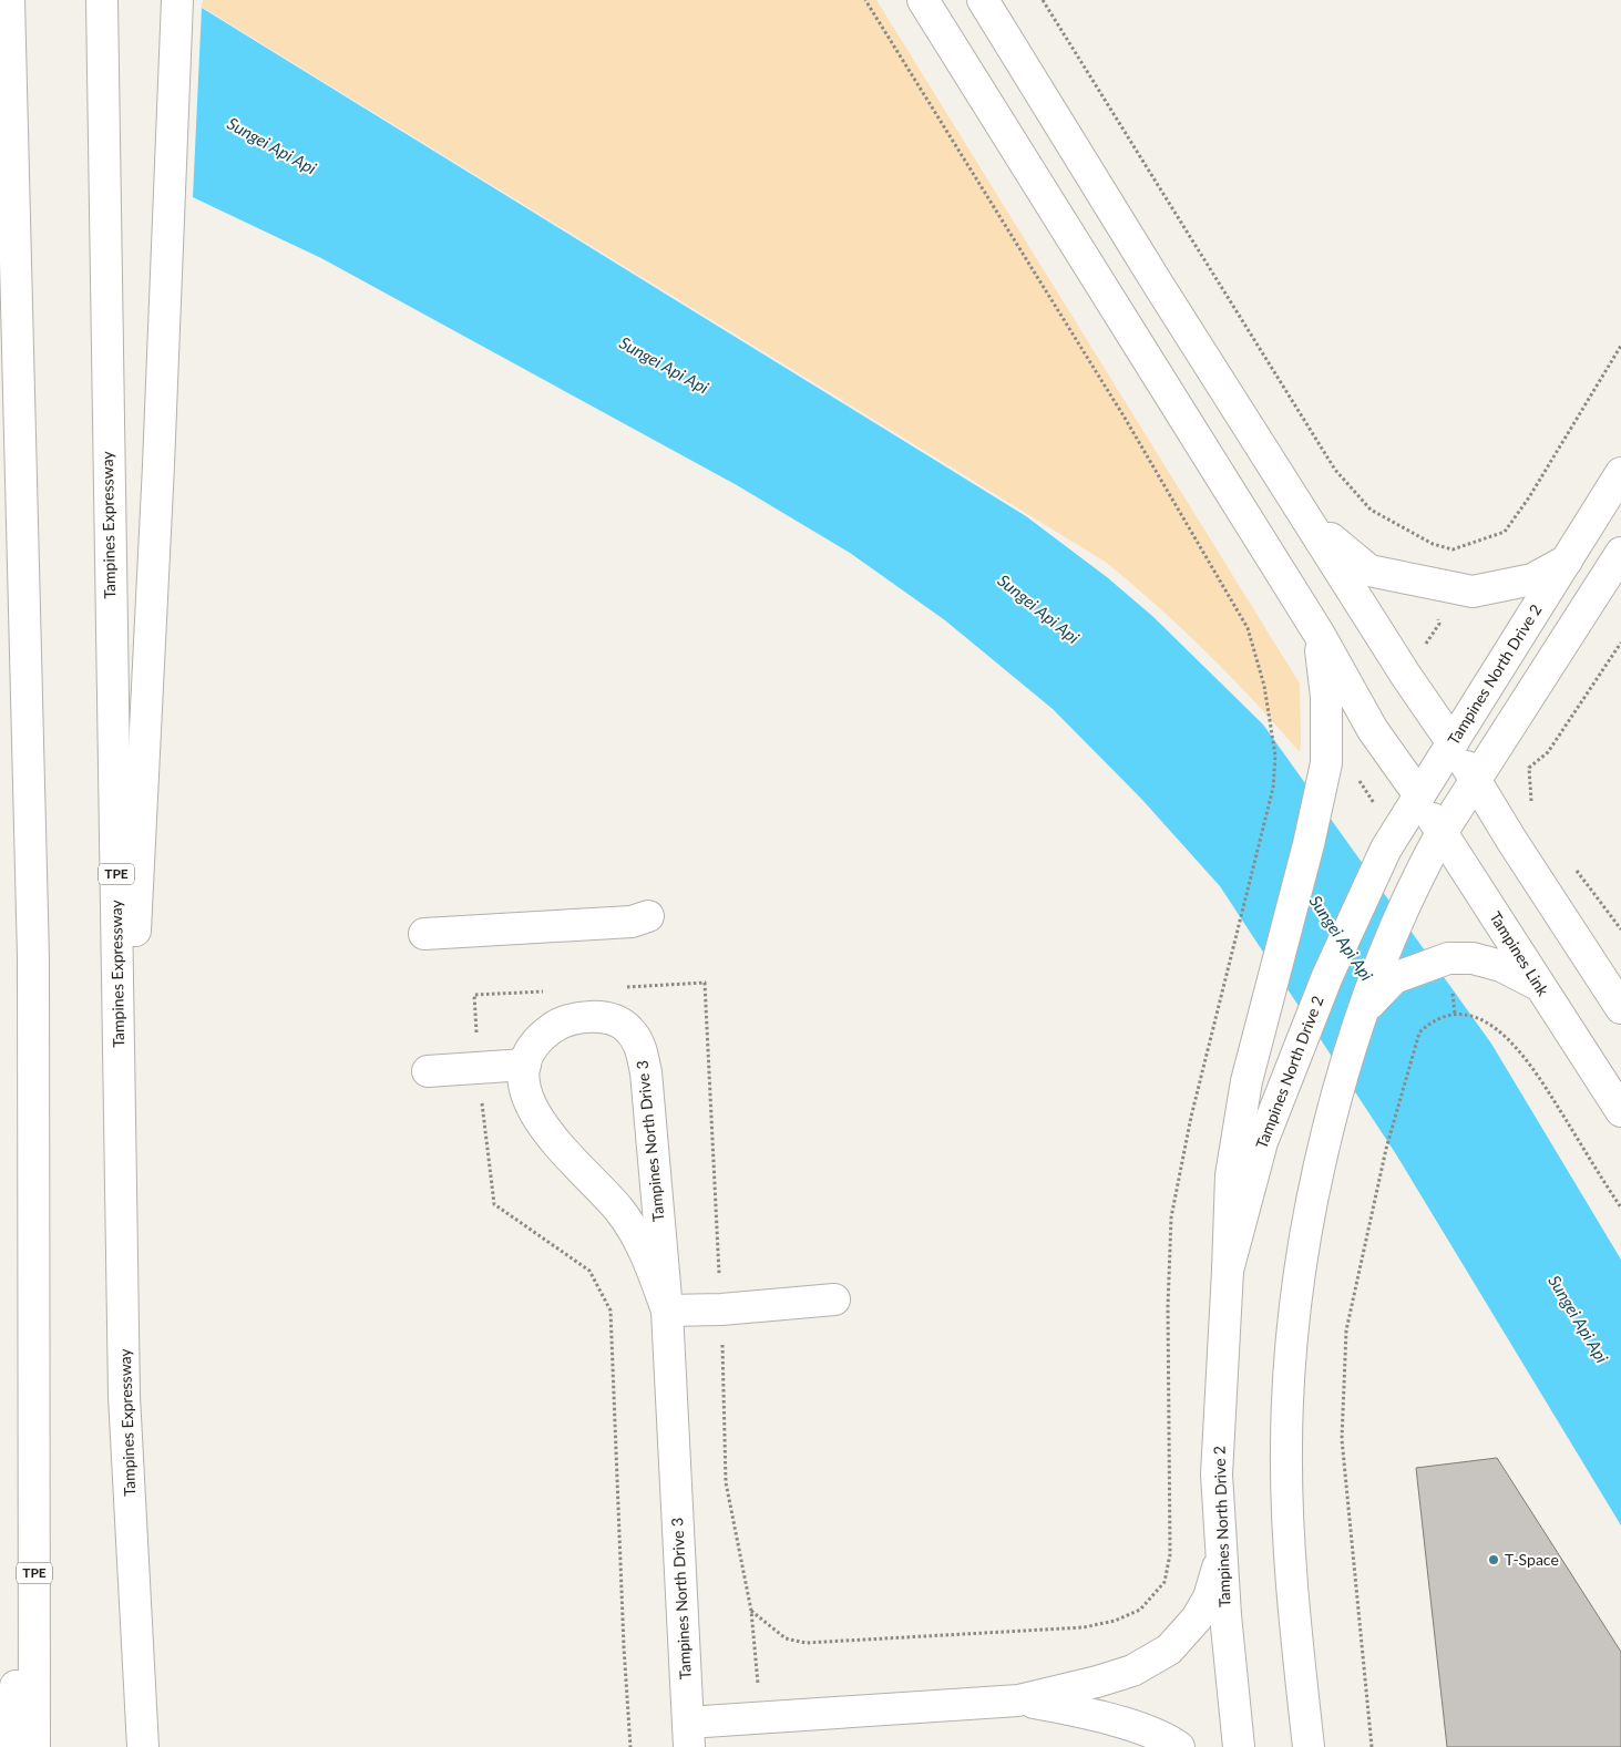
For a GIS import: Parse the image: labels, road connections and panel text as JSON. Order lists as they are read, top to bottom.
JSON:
{
  "streets": {
    "main road": [
      "Tampines Expressway",
      "Tampines North Drive 2",
      "TPE",
      "Tampines Link",
      "Tampines North Drive 3"
    ]
  },
  "crossings": [
    ["Tampines North Drive 2", "Tampines Link"],
    ["Tampines North Drive 2", "Tampines North Drive 3"]
  ],
  "water": ["Sungei Api Api"],
  "places": ["T-Space"]
}
